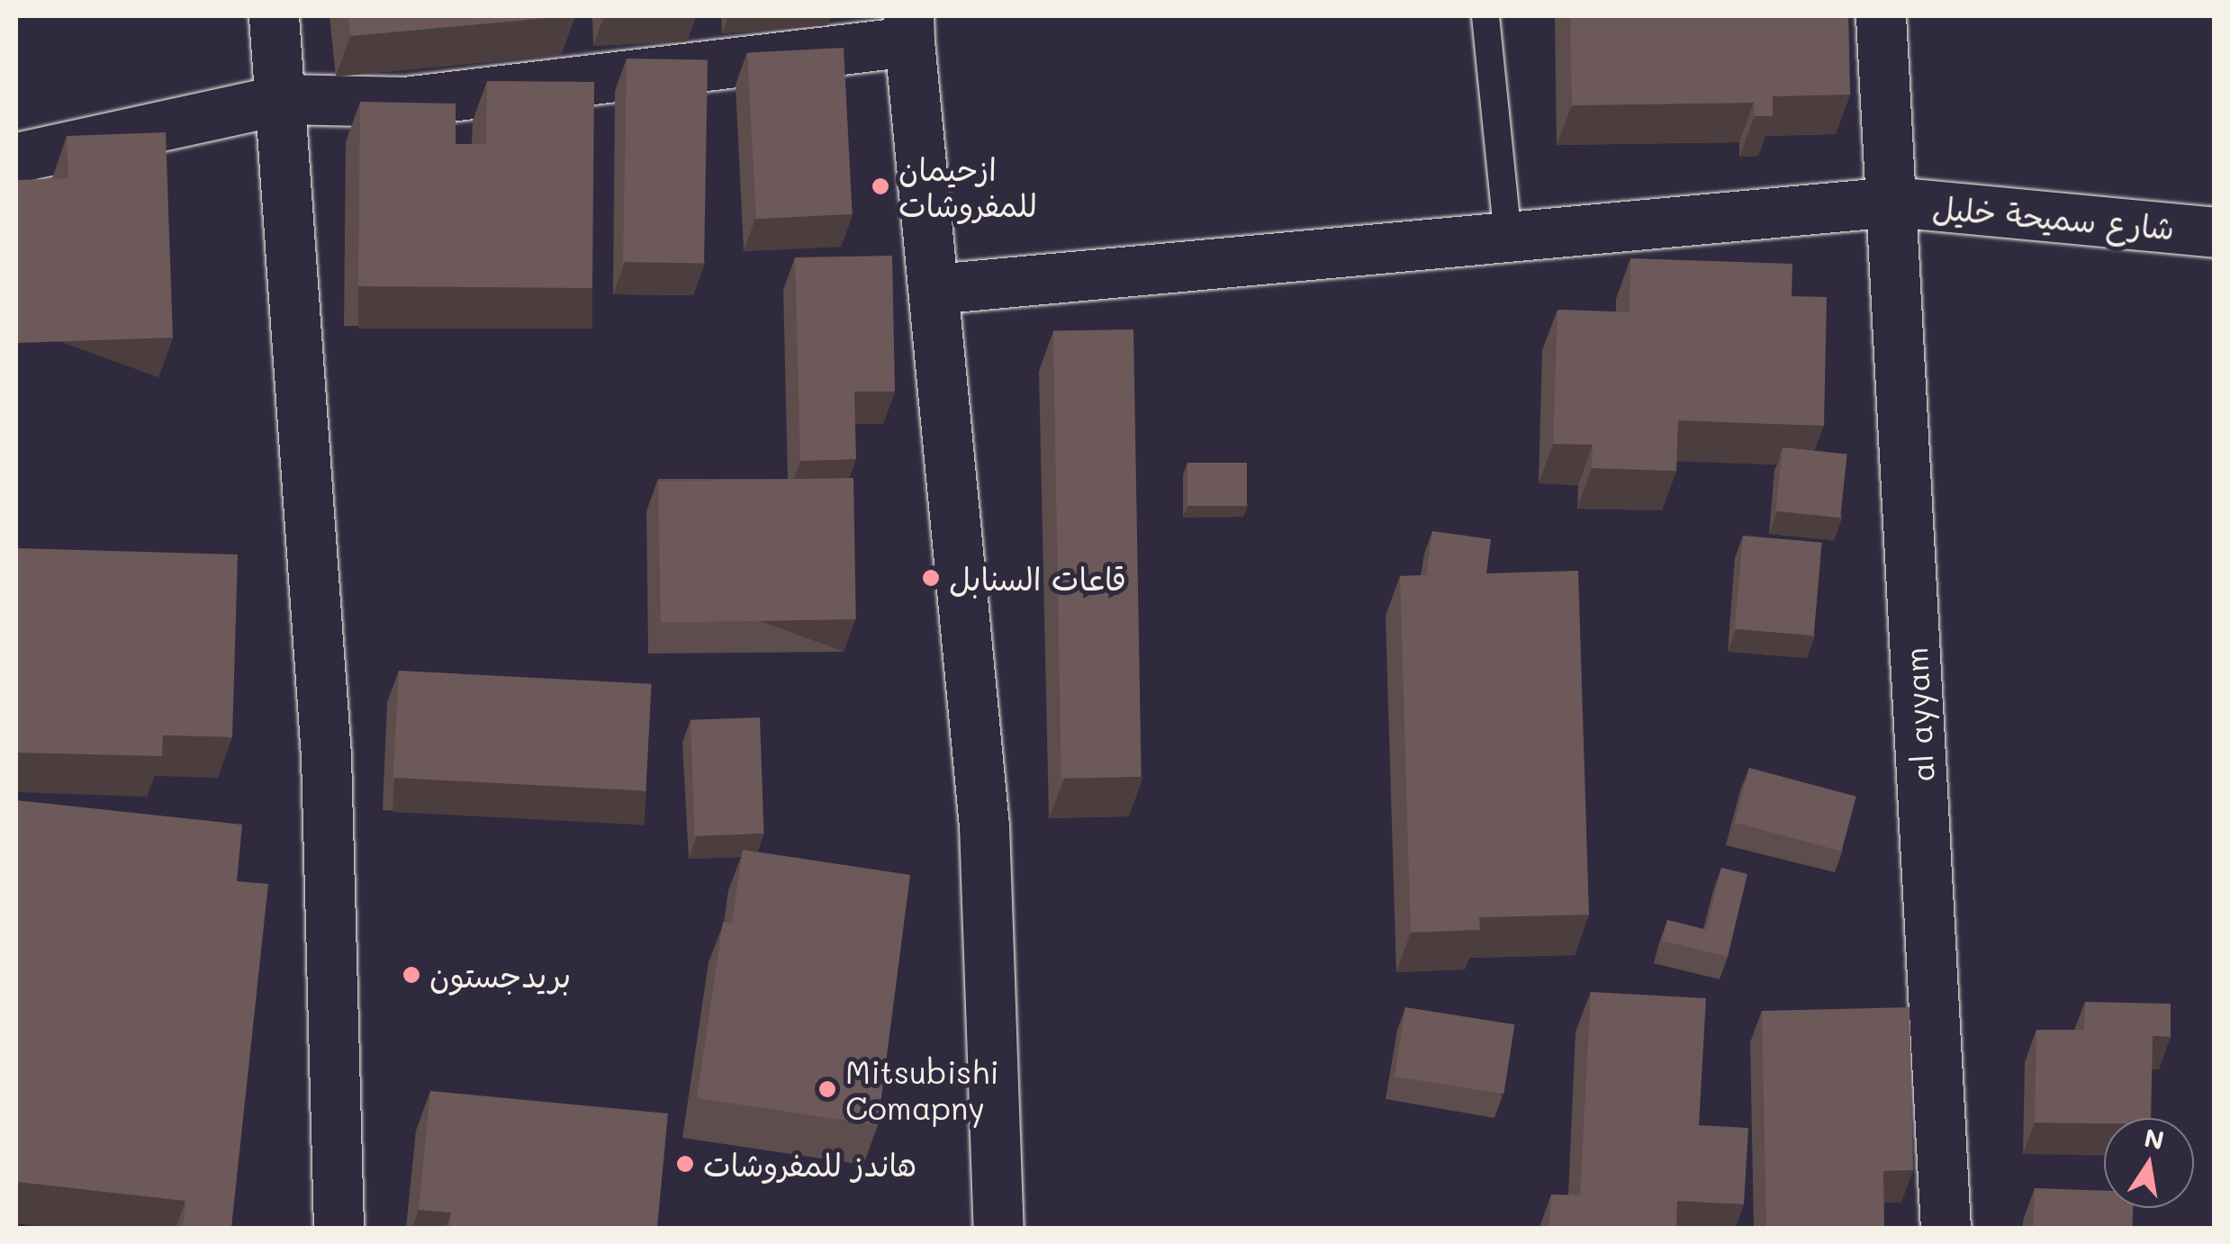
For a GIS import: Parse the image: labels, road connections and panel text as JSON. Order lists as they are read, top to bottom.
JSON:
{
  "streets": {
    "street": ["شارع سميحة خليل", "al ayyam"]
  },
  "crossings": [
    ["شارع سميحة خليل", "al ayyam"]
  ],
  "places": [
    "ازحيمان للمفروشات",
    "قاعات السنابل",
    "بريدجستون",
    "Mitsubishi Comapny",
    "هاندز للمفروشات"
  ],
  "north": "top"
}
